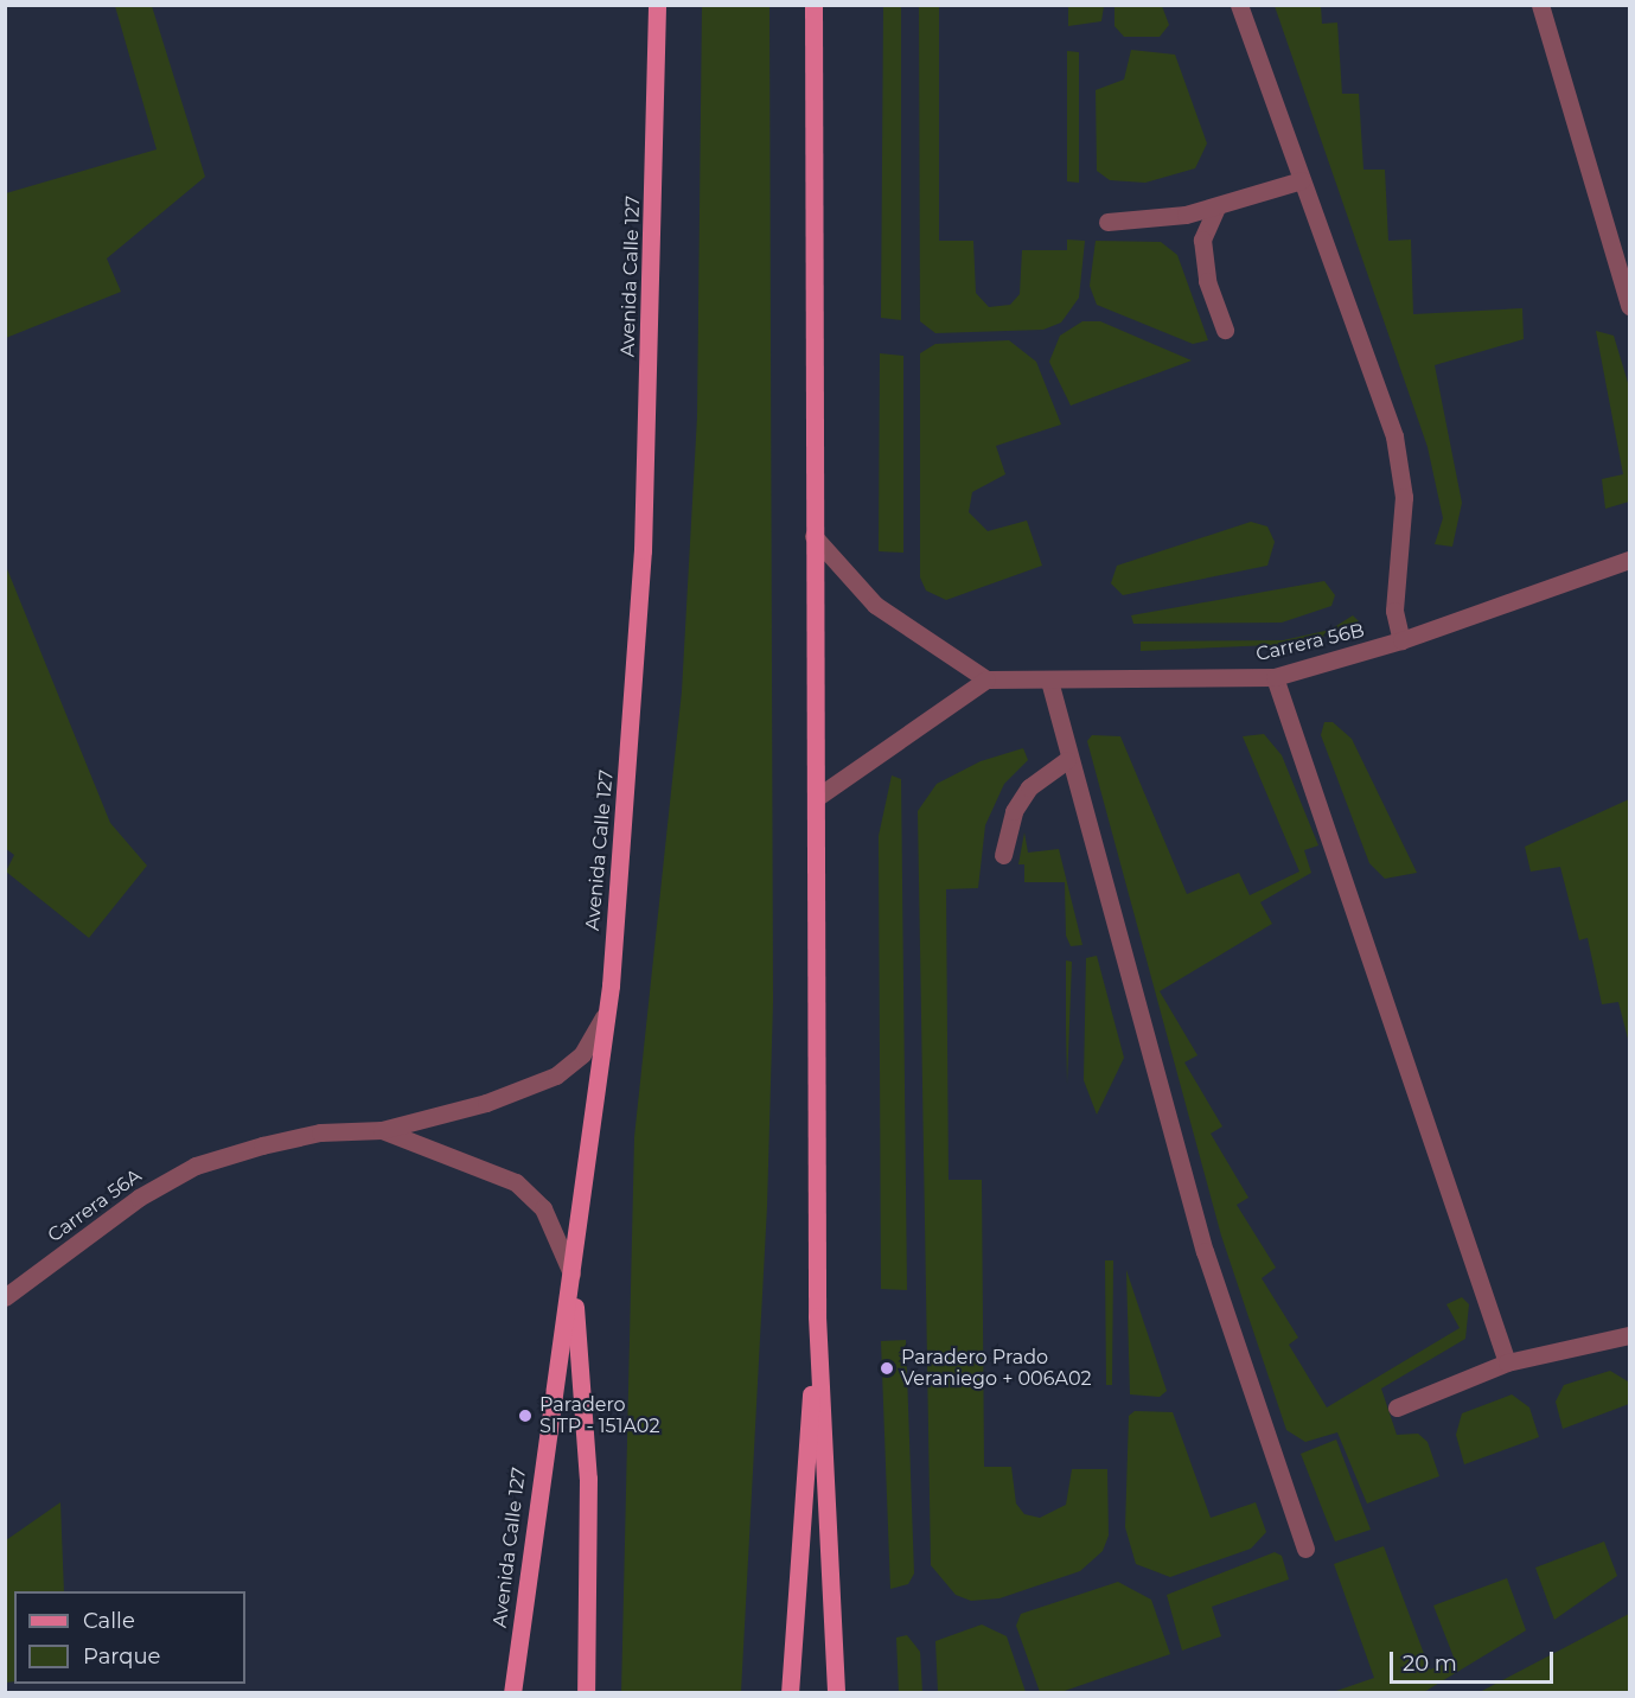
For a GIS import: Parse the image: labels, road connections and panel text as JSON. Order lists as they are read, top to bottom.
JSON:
{
  "streets": {
    "main road": ["Avenida Calle 127"],
    "street": ["Carrera 56B", "Carrera 56A"]
  },
  "crossings": [
    ["Avenida Calle 127", "Carrera 56A"]
  ],
  "places": ["Paradero Prado Veraniego + 006A02", "Paradero SITP - 151A02"],
  "legend": ["Calle", "Parque"],
  "scale_bar": "20 m"
}
